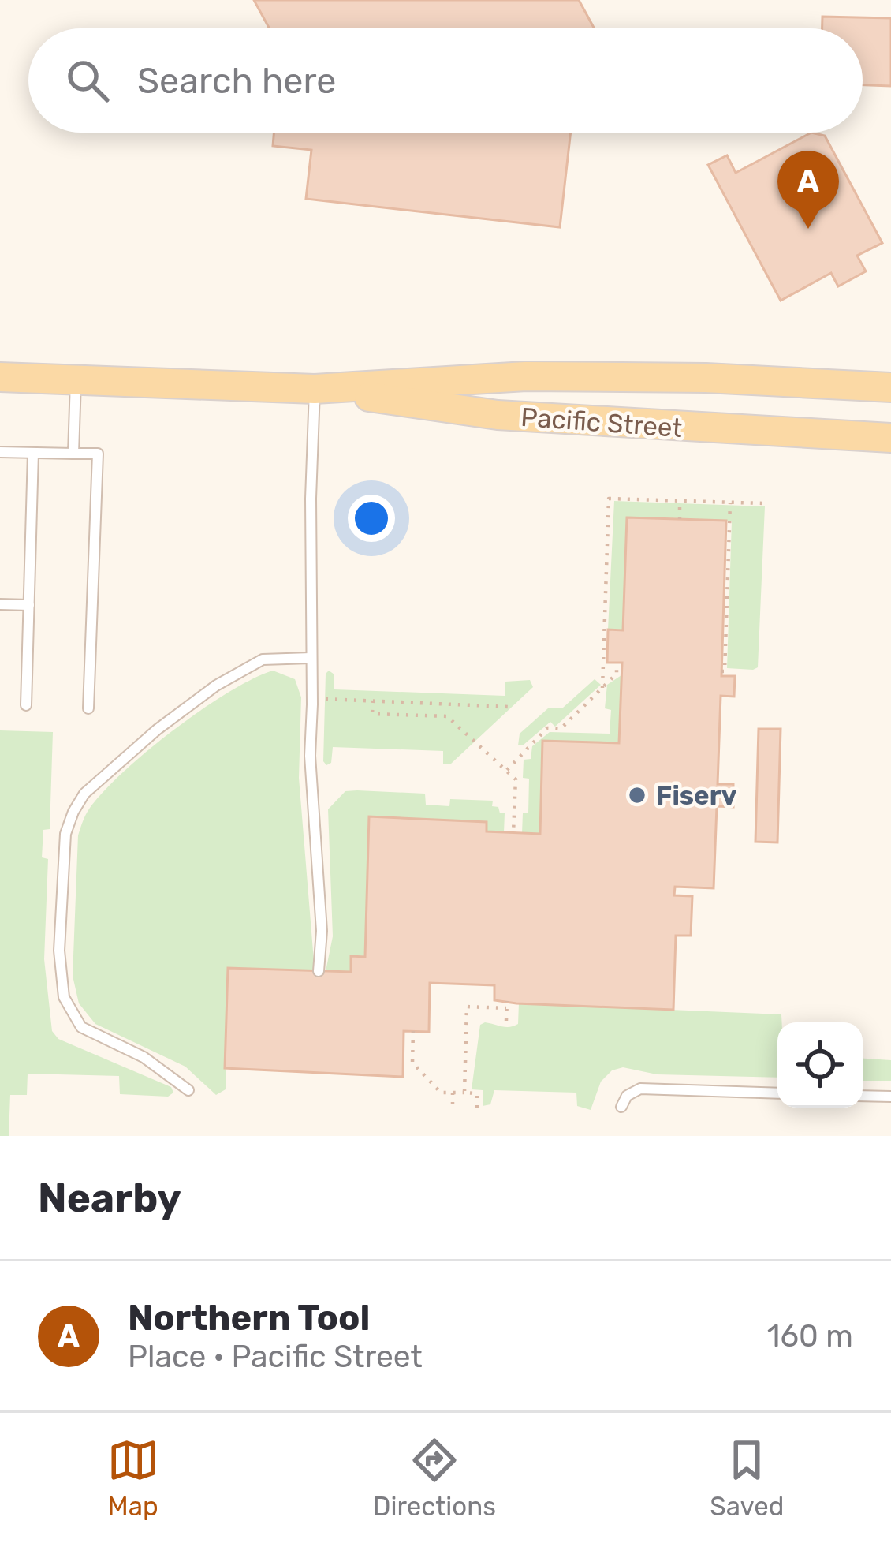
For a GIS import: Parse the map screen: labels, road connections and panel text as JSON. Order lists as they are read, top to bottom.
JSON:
{
  "streets": {
    "main road": ["Pacific Street"]
  },
  "places": ["Fiserv"],
  "page": {
    "search": "Search here",
    "pins": "A",
    "heading": "Nearby",
    "list": [
      {
        "mark": "A",
        "name": "Northern Tool",
        "note": "Place · Pacific Street",
        "value": "160 m"
      }
    ],
    "nav": ["Map", "Directions", "Saved"]
  }
}
